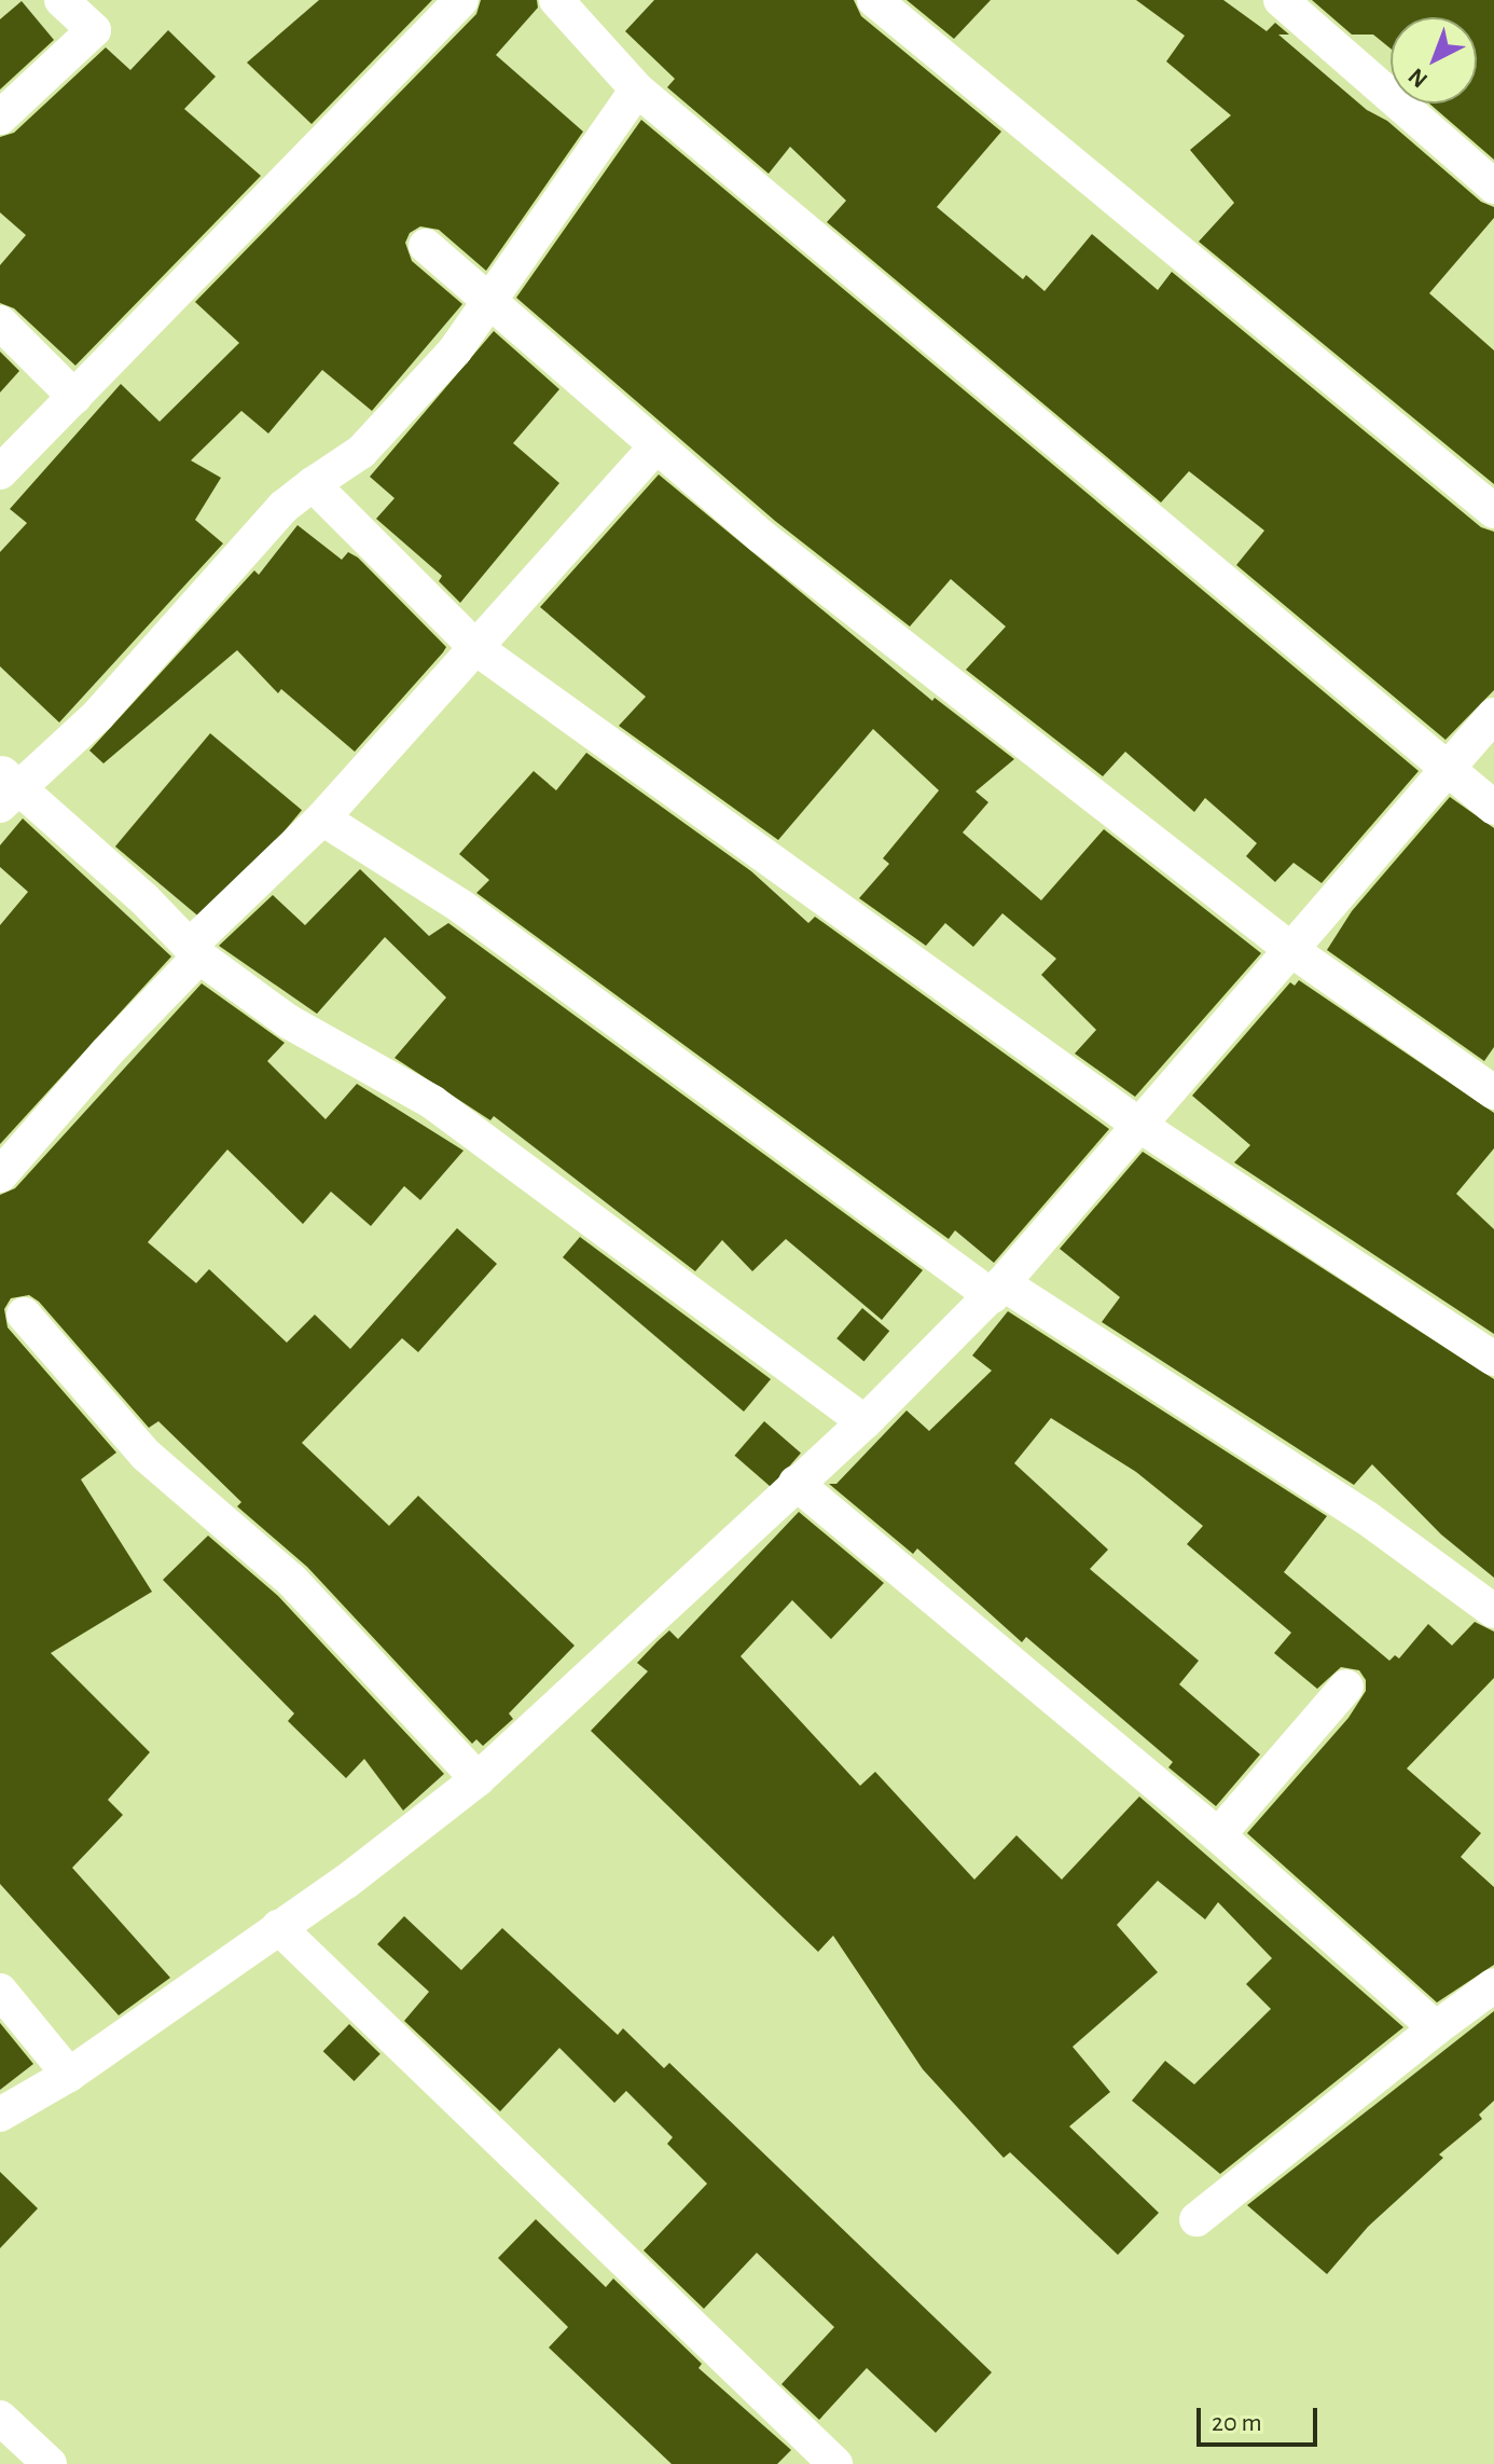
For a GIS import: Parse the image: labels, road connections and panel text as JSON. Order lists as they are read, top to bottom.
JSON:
{
  "scale_bar": "20 m",
  "north": "bottom left"
}
